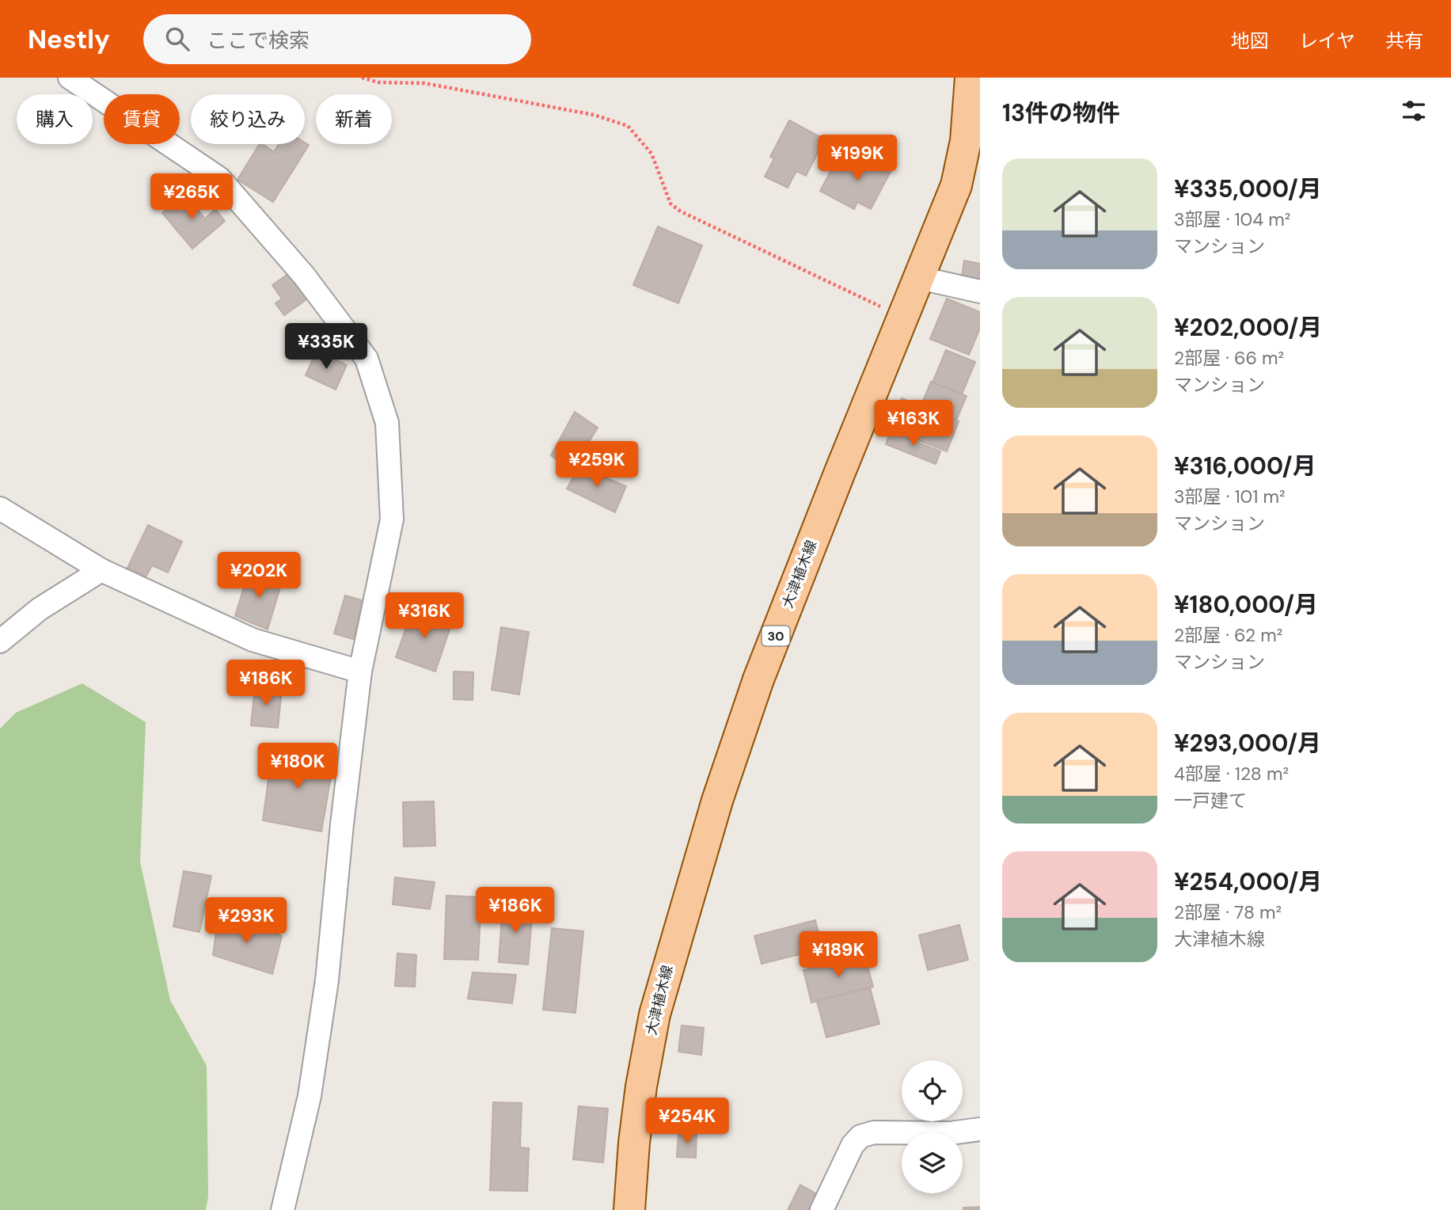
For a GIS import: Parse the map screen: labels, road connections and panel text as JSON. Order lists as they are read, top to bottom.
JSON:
{
  "streets": {
    "main road": ["大津植木線", "30"]
  },
  "page": {
    "header": "Nestly",
    "search": "ここで検索",
    "nav": ["地図", "レイヤ", "共有"],
    "heading": "13件の物件",
    "chip": [
      "購入",
      "賃貸",
      "絞り込み",
      "新着"
    ],
    "price": [
      "¥199K",
      "¥265K",
      "¥335K",
      "¥163K",
      "¥259K",
      "¥202K",
      "¥316K",
      "¥186K",
      "¥180K",
      "¥186K",
      "¥293K",
      "¥189K",
      "¥254K"
    ],
    "list": [
      {
        "name": "¥335,000/月",
        "note": "3部屋 · 104 m² · マンション"
      },
      {
        "name": "¥202,000/月",
        "note": "2部屋 · 66 m² · マンション"
      },
      {
        "name": "¥316,000/月",
        "note": "3部屋 · 101 m² · マンション"
      },
      {
        "name": "¥180,000/月",
        "note": "2部屋 · 62 m² · マンション"
      },
      {
        "name": "¥293,000/月",
        "note": "4部屋 · 128 m² · 一戸建て"
      },
      {
        "name": "¥254,000/月",
        "note": "2部屋 · 78 m² · 大津植木線"
      }
    ]
  }
}
